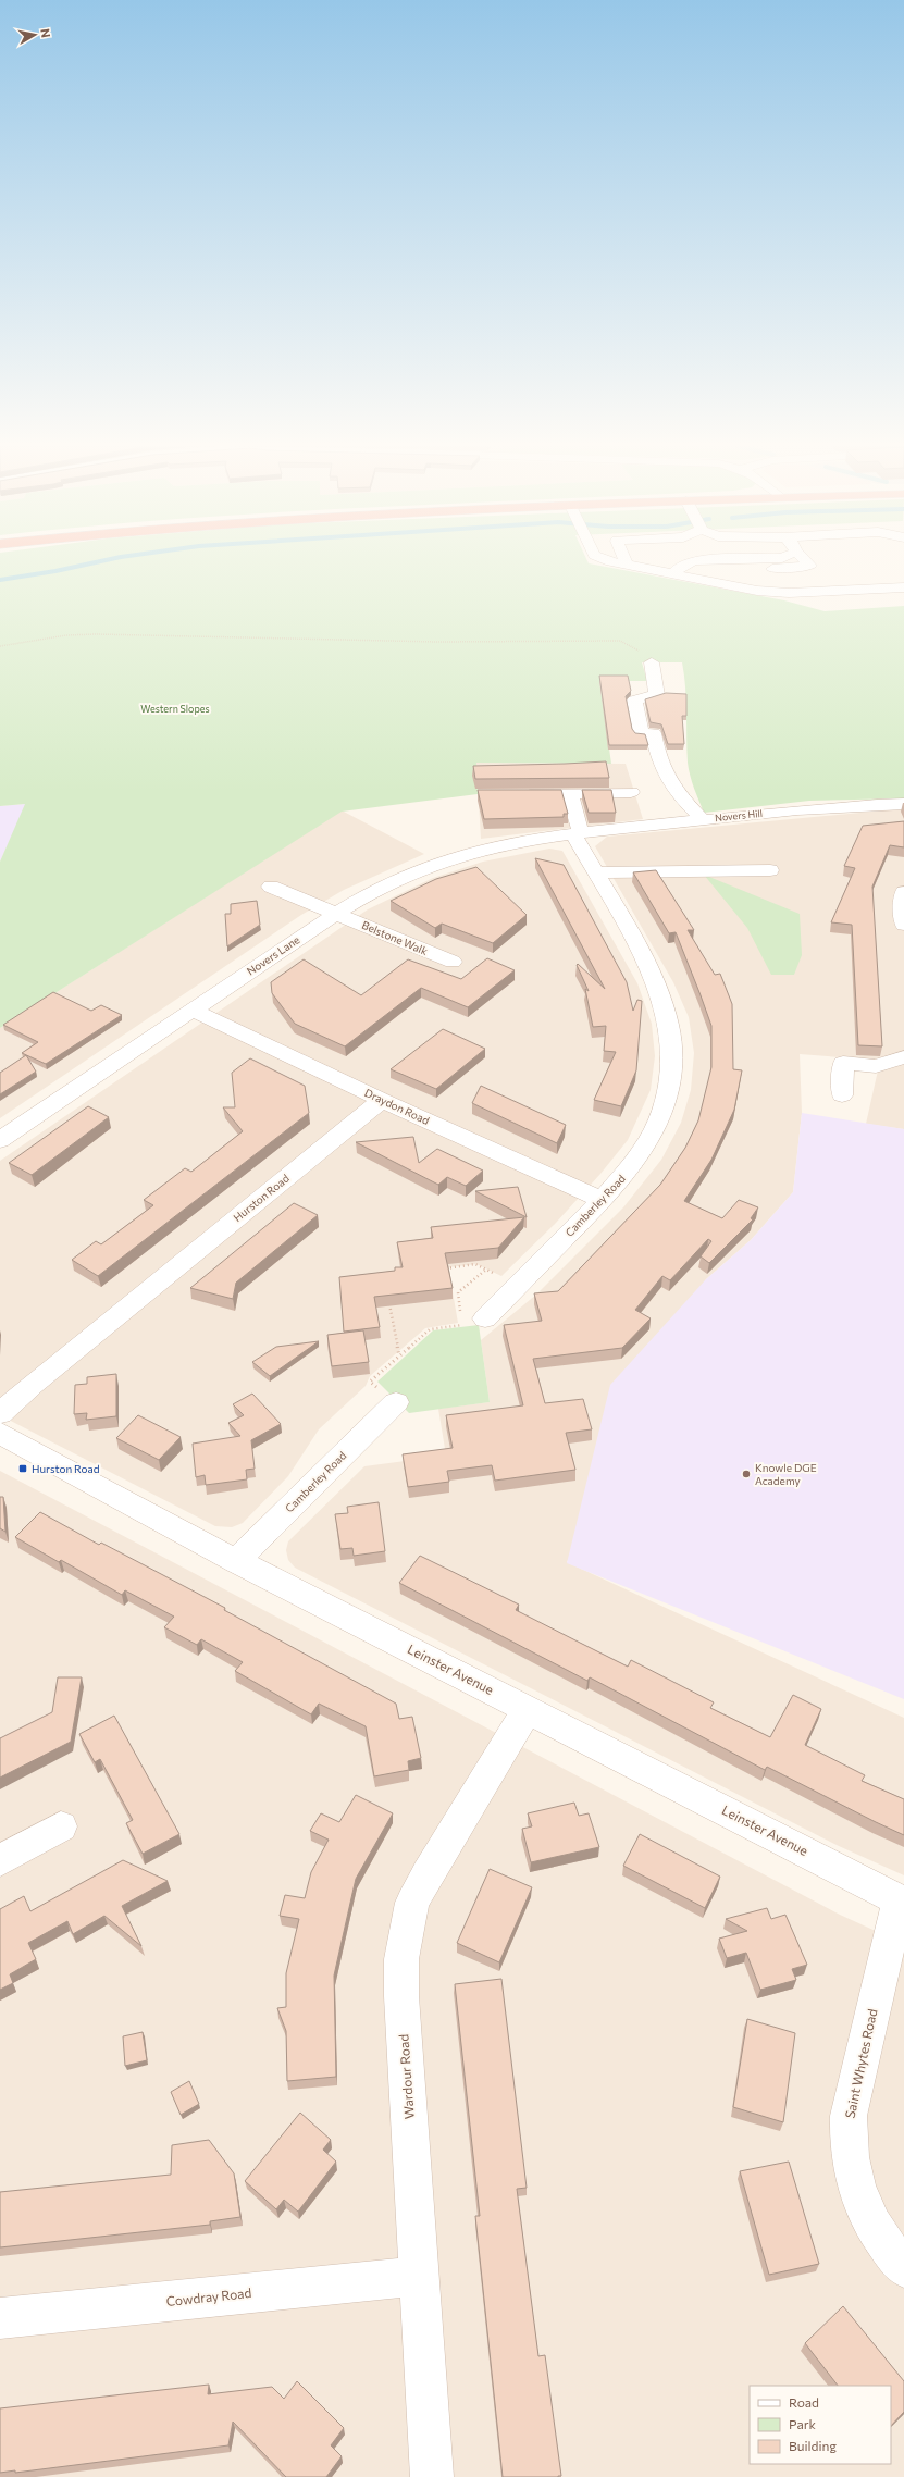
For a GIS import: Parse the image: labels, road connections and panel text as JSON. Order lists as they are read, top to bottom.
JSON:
{
  "streets": {
    "street": [
      "Novers Hill",
      "Belstone Walk",
      "Novers Lane",
      "Draydon Road",
      "Hurston Road",
      "Camberley Road",
      "Leinster Avenue",
      "Saint Whytes Road",
      "Wardour Road",
      "Cowdray Road"
    ]
  },
  "crossings": [
    ["Novers Hill", "Novers Lane"],
    ["Novers Hill", "Camberley Road"],
    ["Belstone Walk", "Novers Lane"],
    ["Novers Lane", "Draydon Road"],
    ["Novers Lane", "Camberley Road"],
    ["Draydon Road", "Hurston Road"],
    ["Draydon Road", "Camberley Road"],
    ["Camberley Road", "Leinster Avenue"],
    ["Leinster Avenue", "Saint Whytes Road"],
    ["Leinster Avenue", "Wardour Road"],
    ["Wardour Road", "Cowdray Road"]
  ],
  "parks": ["Western Slopes"],
  "places": {
    "transit": ["Hurston Road"],
    "other": ["Knowle DGE Academy"]
  },
  "legend": ["Road", "Park", "Building"],
  "north": "right"
}
